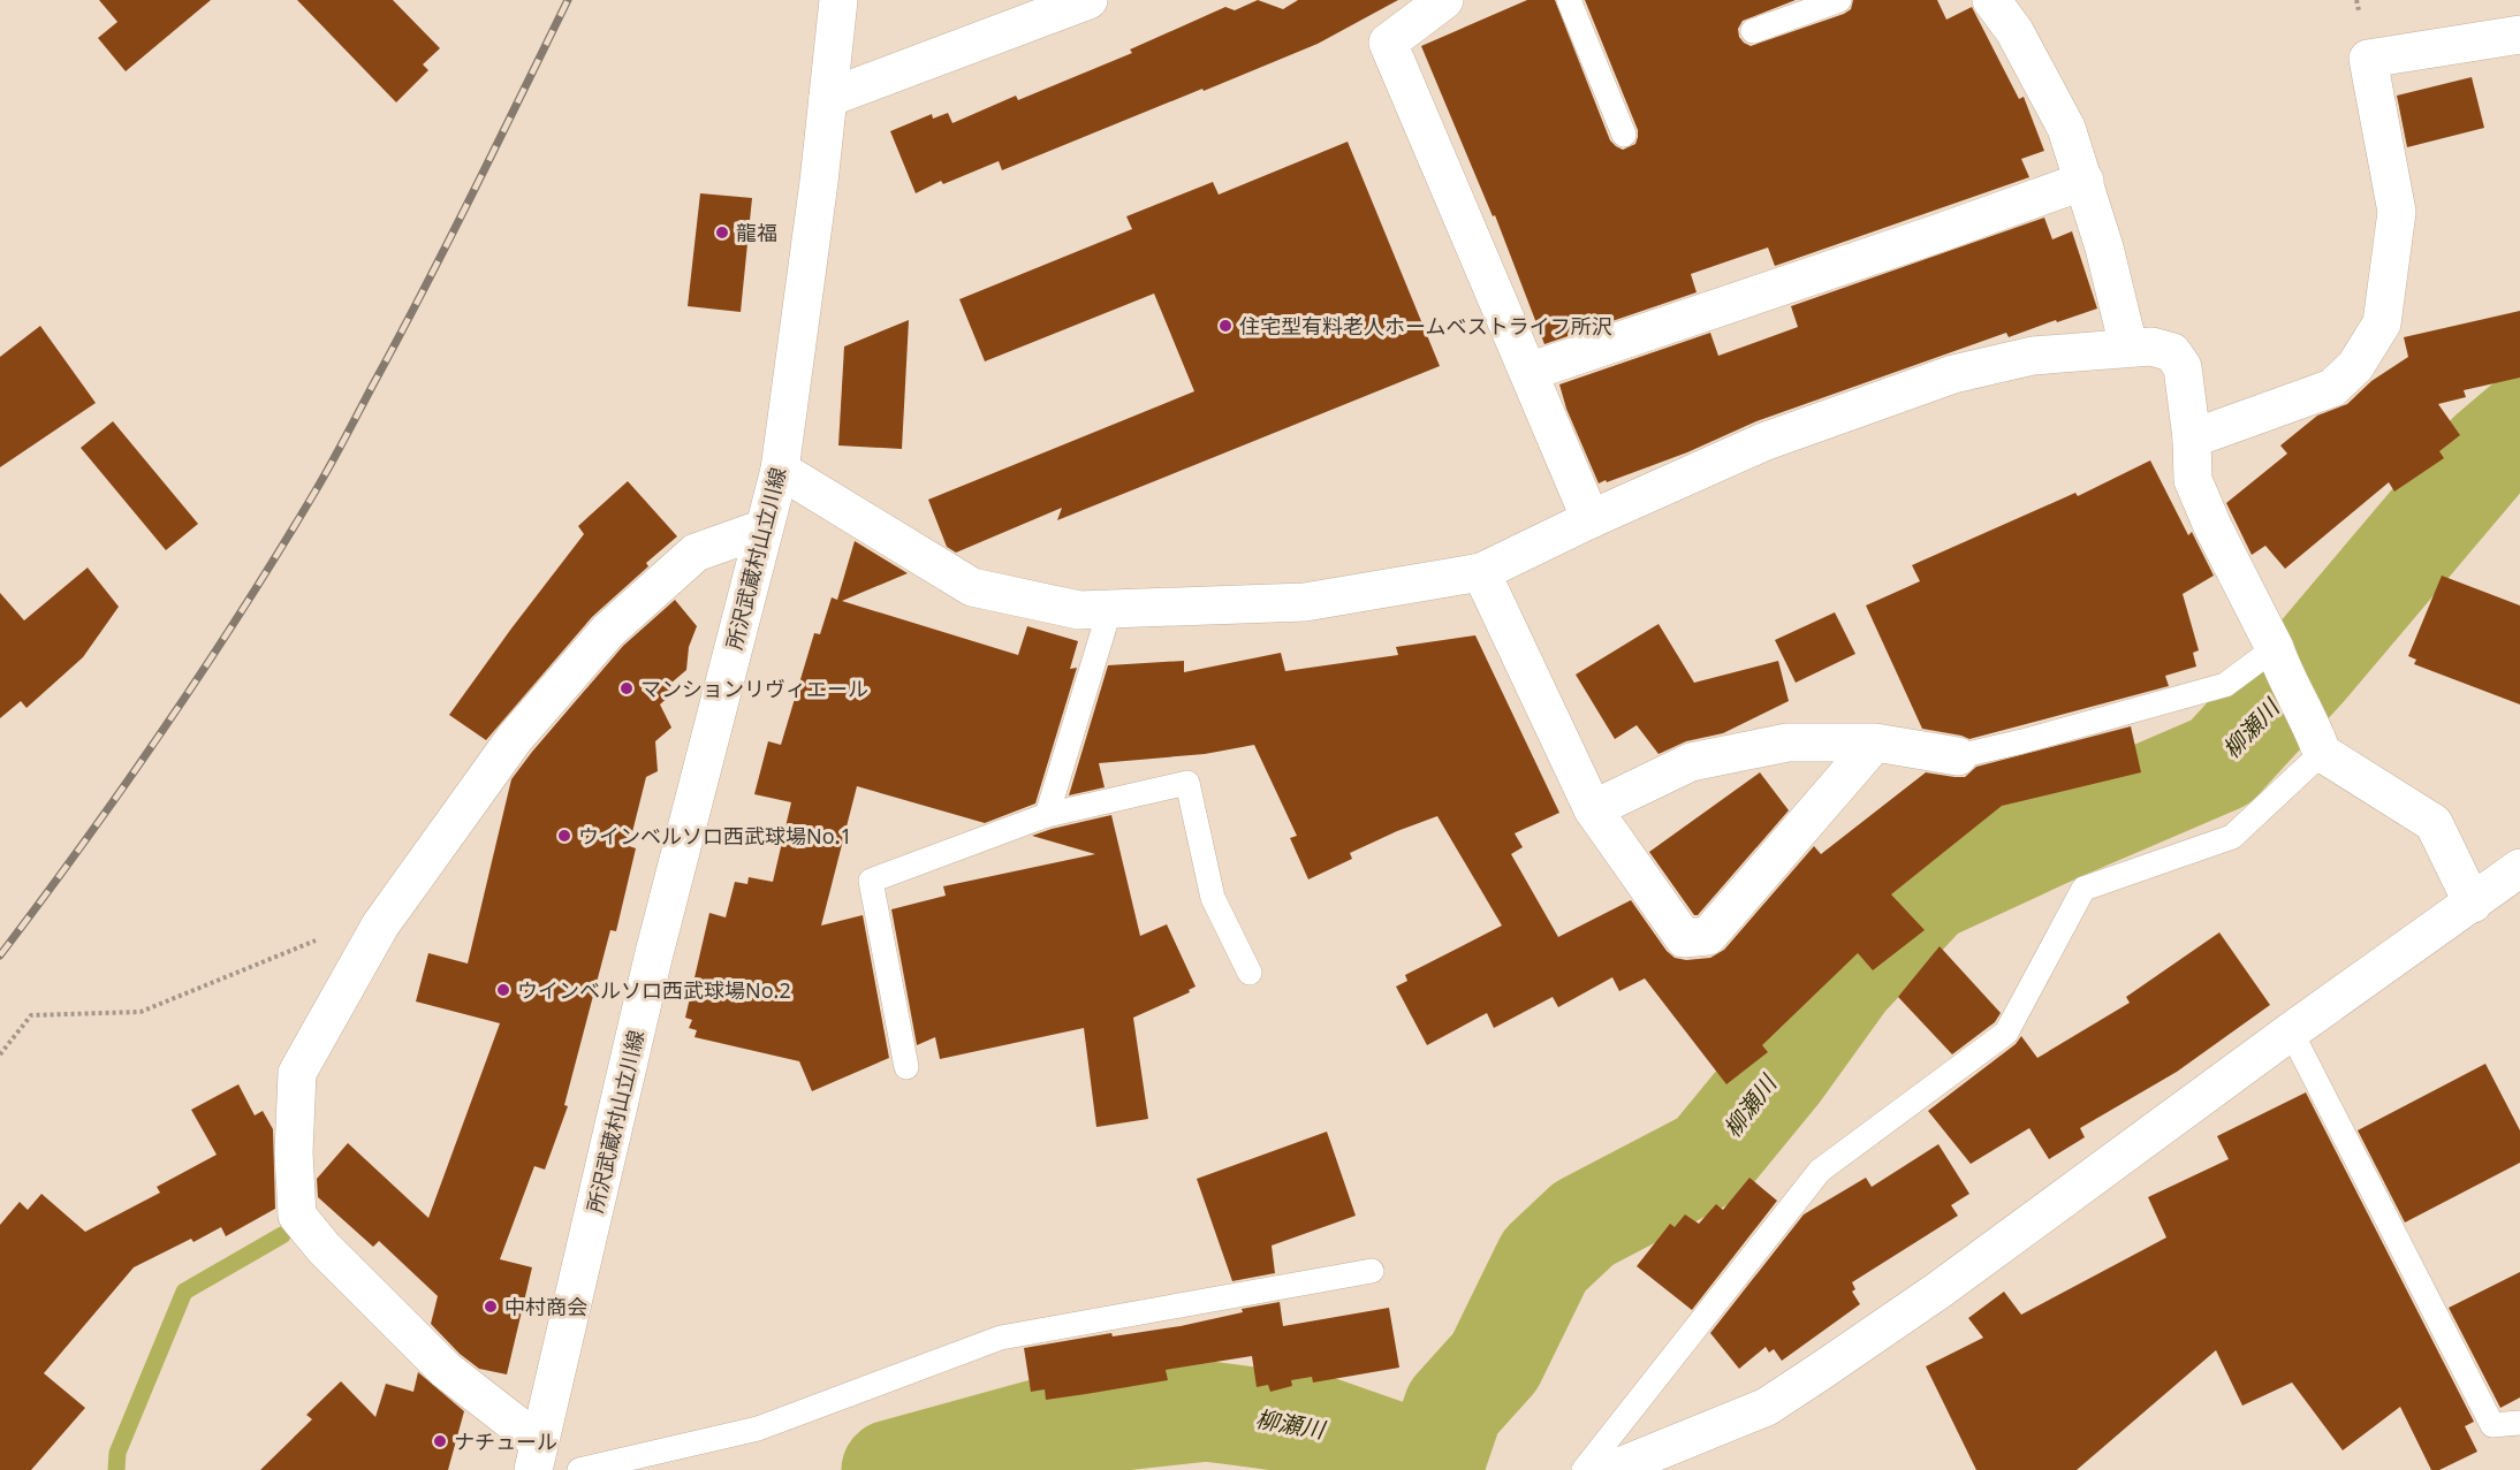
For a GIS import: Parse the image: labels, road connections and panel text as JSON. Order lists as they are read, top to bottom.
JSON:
{
  "streets": {
    "street": ["所沢武蔵村山立川線"]
  },
  "water": ["柳瀬川"],
  "places": [
    "龍福",
    "住宅型有料老人ホームベストライフ所沢",
    "マンションリヴィエール",
    "ウインベルソロ西武球場No.1",
    "ウインベルソロ西武球場No.2",
    "中村商会",
    "ナチュール"
  ]
}
